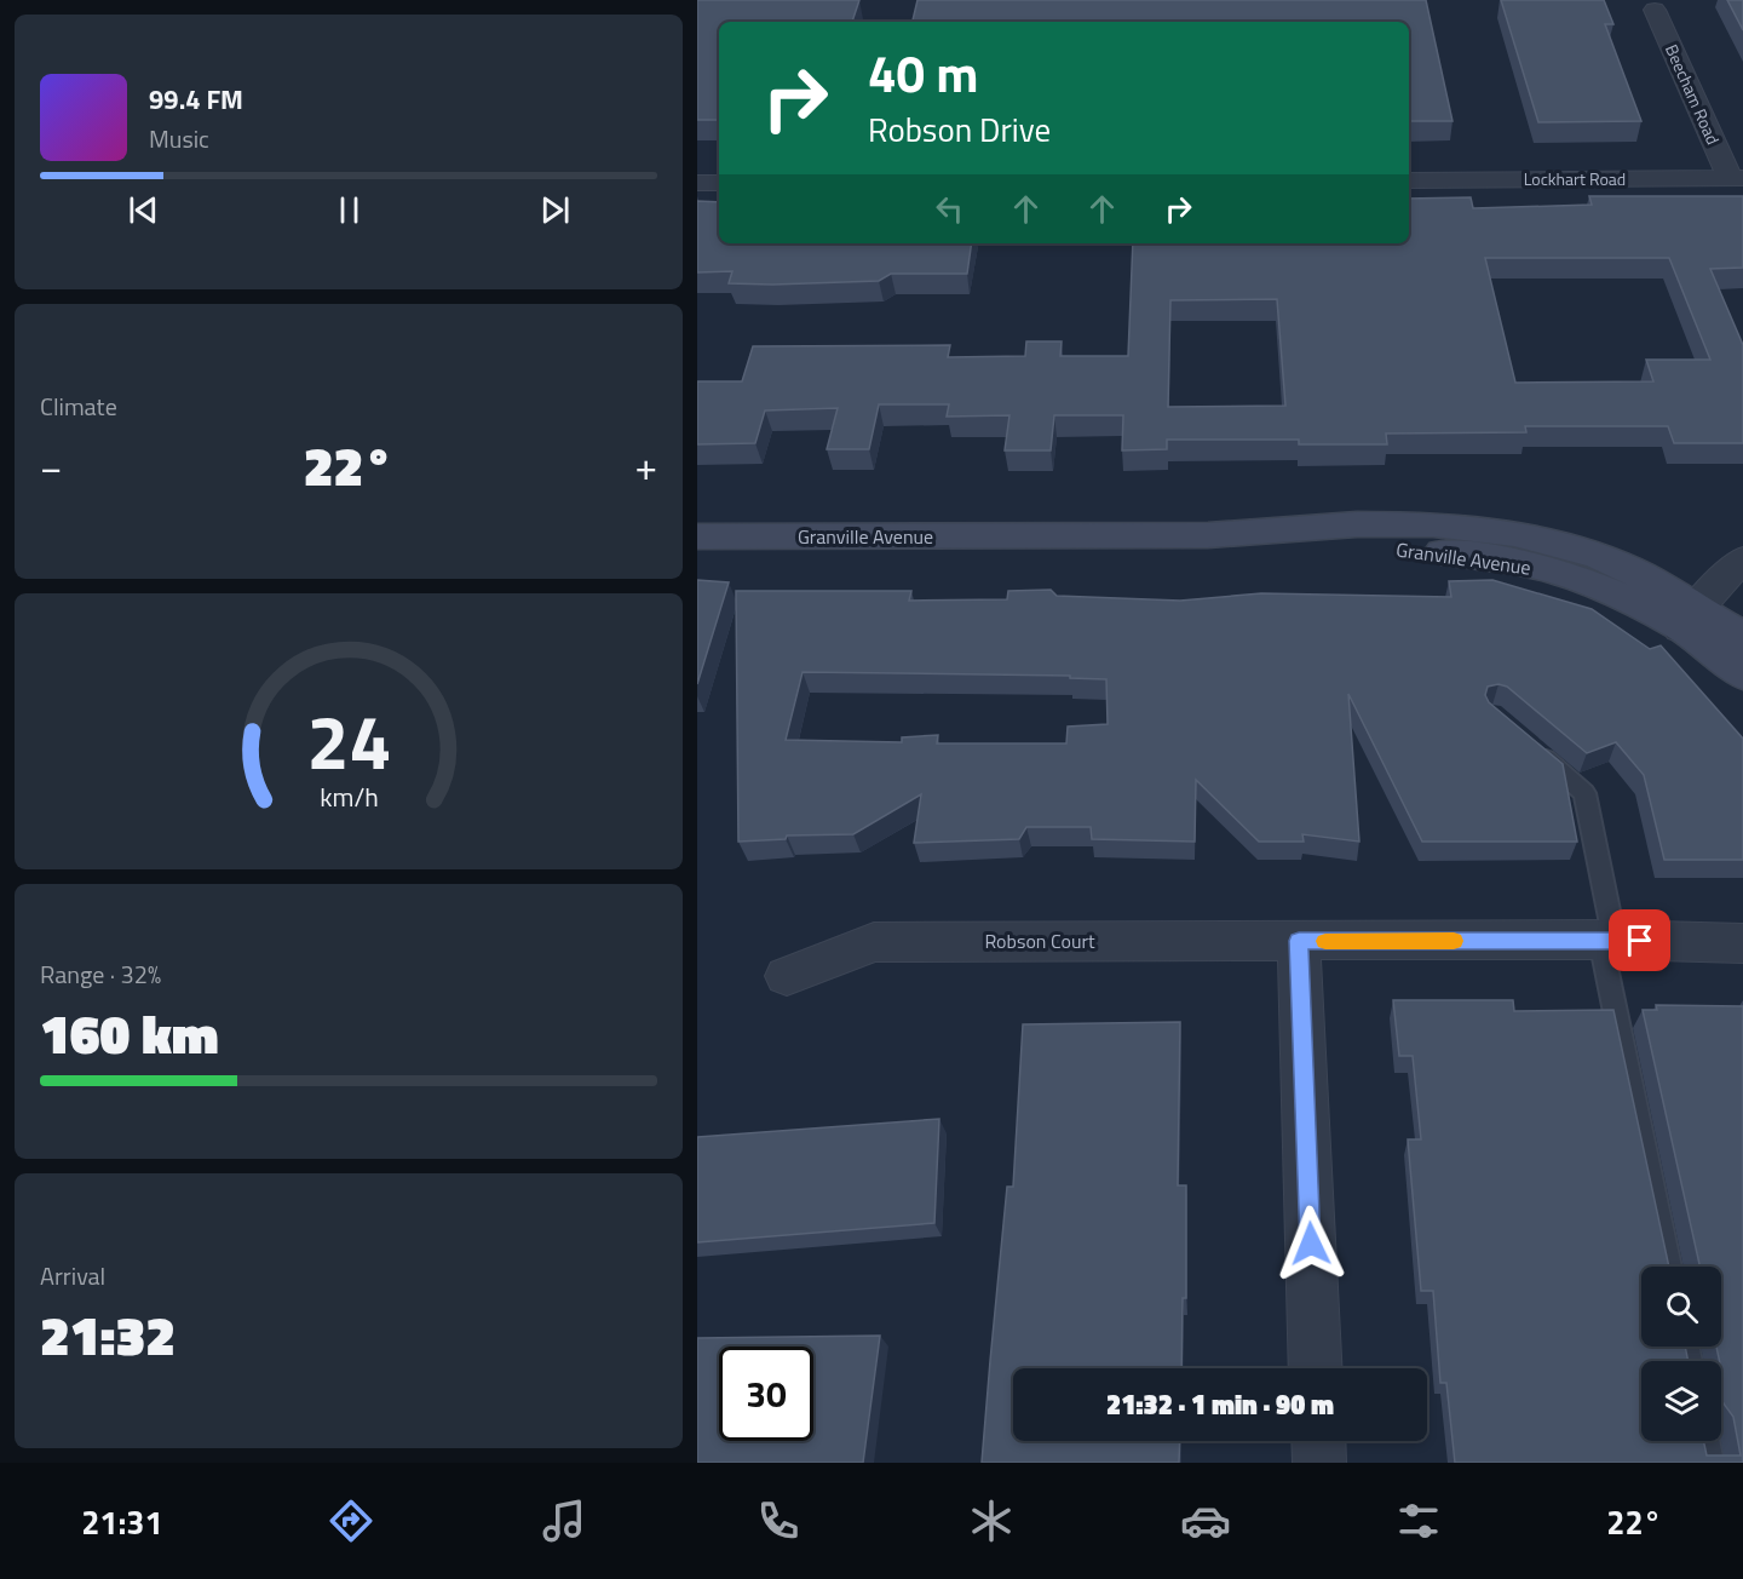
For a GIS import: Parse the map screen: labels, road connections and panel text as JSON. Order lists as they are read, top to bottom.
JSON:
{
  "streets": {
    "street": [
      "Beecham Road",
      "Lockhart Road",
      "Granville Avenue",
      "Robson Court"
    ]
  },
  "crossings": [
    ["Beecham Road", "Lockhart Road"]
  ],
  "page": {
    "turn": ["40 m", "Robson Drive"],
    "song": ["99.4 FM", "Music"],
    "tile": [
      "Climate",
      ["Range · 32%", "160 km"],
      ["Arrival", "21:32"]
    ],
    "heat": ["−", "22°", "+"],
    "limit": "30",
    "trip": "21:32 · 1 min · 90 m",
    "tabs": ["21:31", "22°"],
    "gauge": ["24", "km/h"]
  }
}
